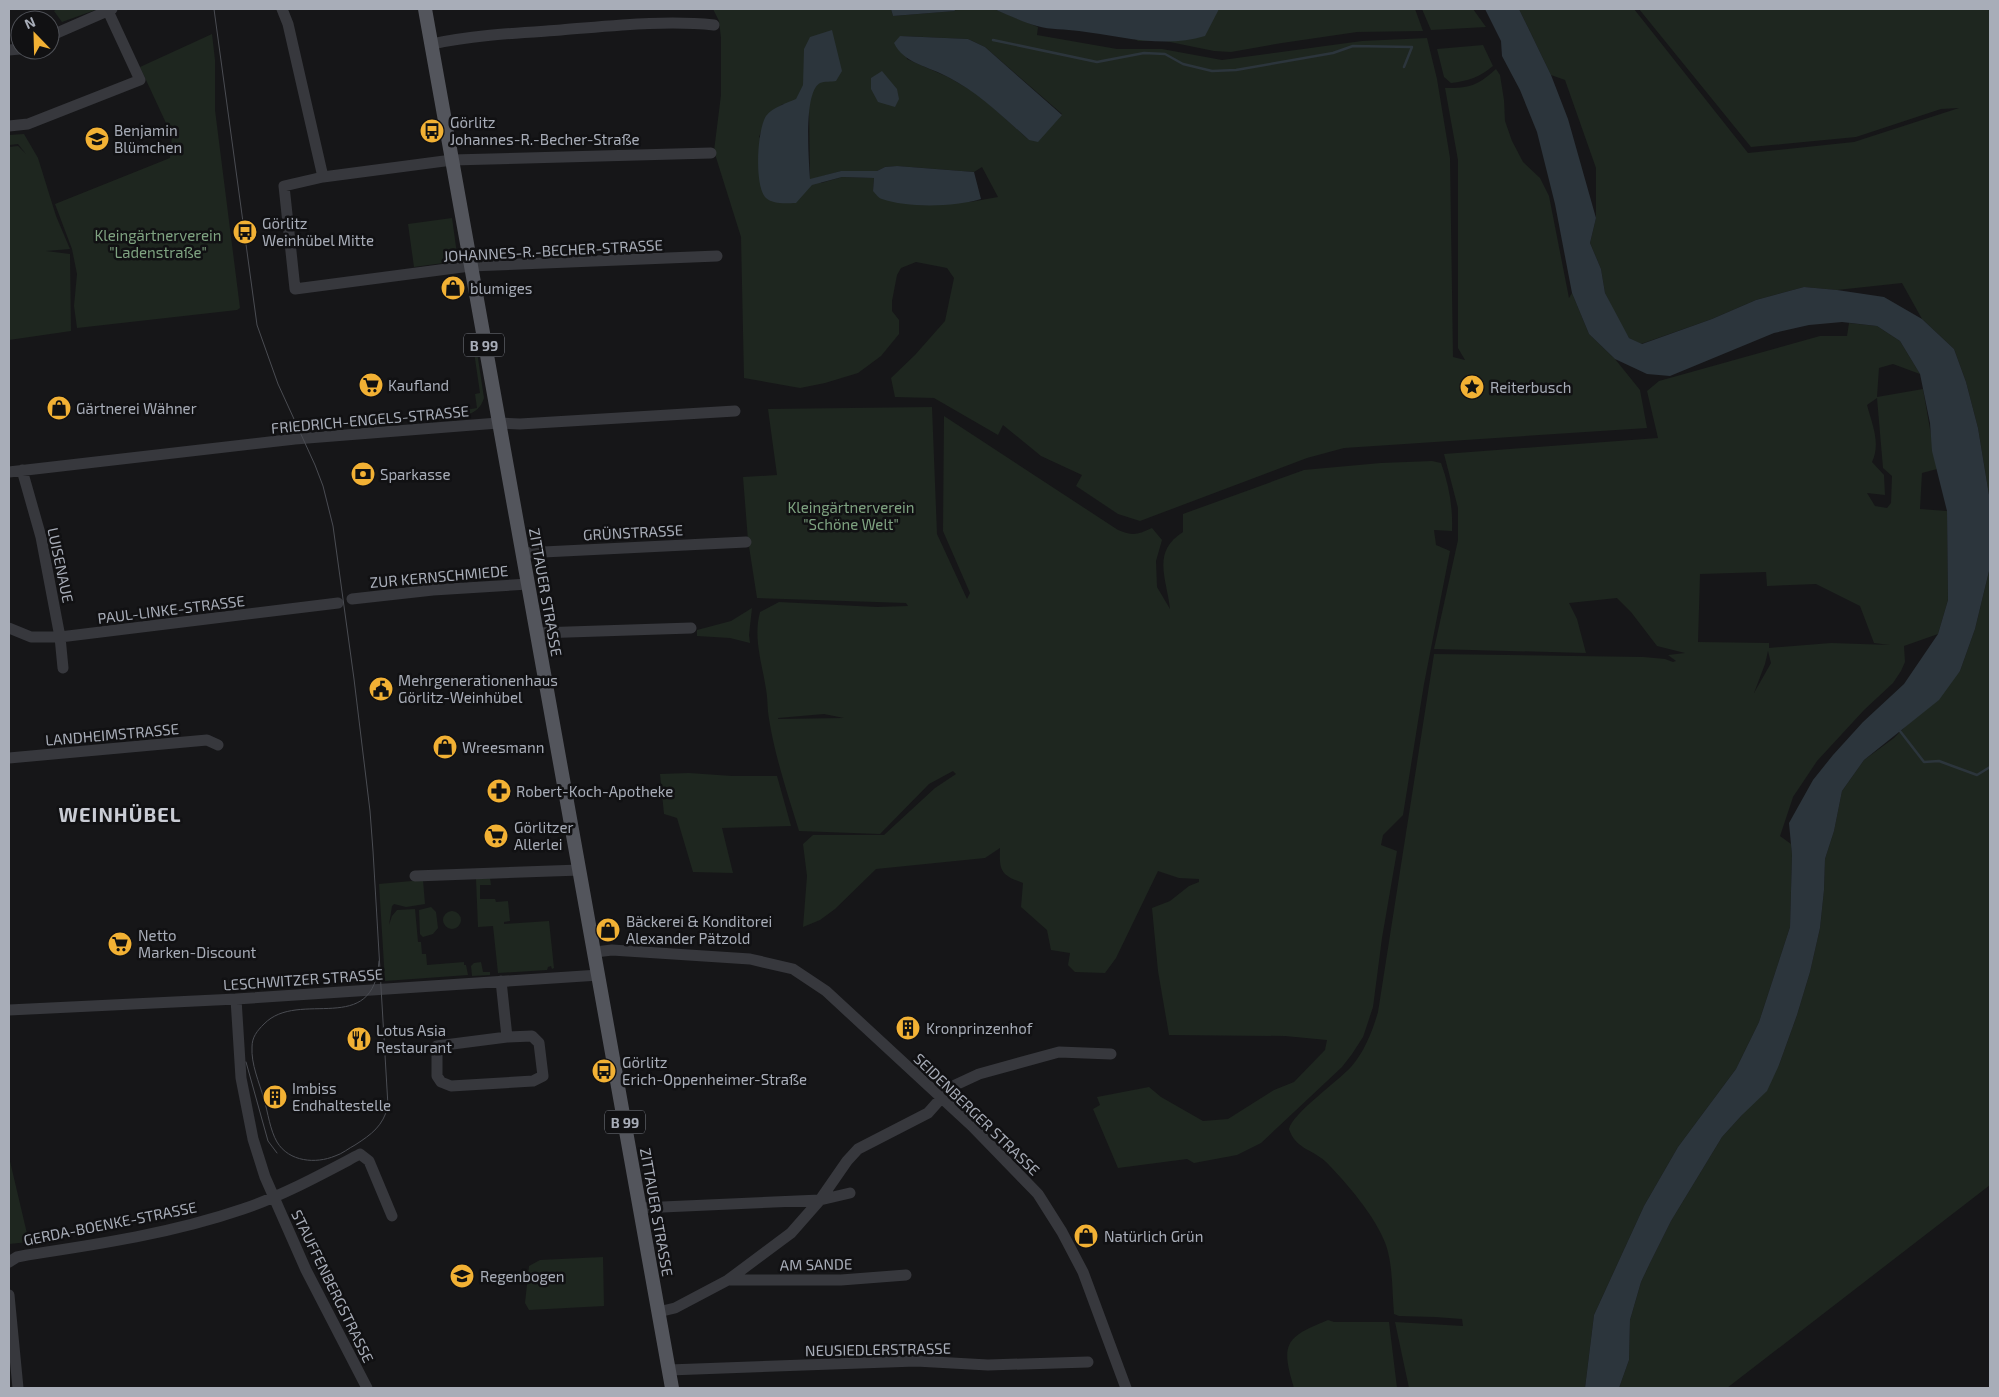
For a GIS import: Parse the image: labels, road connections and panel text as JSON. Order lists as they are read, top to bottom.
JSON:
{
  "streets": {
    "main road": ["B 99", "ZITTAUER STRASSE"],
    "street": [
      "JOHANNES-R.-BECHER-STRASSE",
      "FRIEDRICH-ENGELS-STRASSE",
      "GRÜNSTRASSE",
      "LUISENAUE",
      "ZUR KERNSCHMIEDE",
      "PAUL-LINKE-STRASSE",
      "LANDHEIMSTRASSE",
      "LESCHWITZER STRASSE",
      "SEIDENBERGER STRASSE",
      "GERDA-BOENKE-STRASSE",
      "AM SANDE",
      "STAUFFENBERGSTRASSE",
      "NEUSIEDLERSTRASSE"
    ]
  },
  "crossings": [
    ["JOHANNES-R.-BECHER-STRASSE", "ZITTAUER STRASSE"],
    ["FRIEDRICH-ENGELS-STRASSE", "LUISENAUE"],
    ["FRIEDRICH-ENGELS-STRASSE", "ZITTAUER STRASSE"],
    ["GRÜNSTRASSE", "ZITTAUER STRASSE"],
    ["LUISENAUE", "PAUL-LINKE-STRASSE"],
    ["ZUR KERNSCHMIEDE", "ZITTAUER STRASSE"],
    ["ZITTAUER STRASSE", "LESCHWITZER STRASSE"],
    ["ZITTAUER STRASSE", "SEIDENBERGER STRASSE"],
    ["ZITTAUER STRASSE", "AM SANDE"],
    ["ZITTAUER STRASSE", "NEUSIEDLERSTRASSE"],
    ["LESCHWITZER STRASSE", "STAUFFENBERGSTRASSE"],
    ["SEIDENBERGER STRASSE", "AM SANDE"],
    ["GERDA-BOENKE-STRASSE", "STAUFFENBERGSTRASSE"]
  ],
  "districts": ["WEINHÜBEL"],
  "parks": ["Kleingärtnerverein \"Ladenstraße\"", "Kleingärtnerverein \"Schöne Welt\""],
  "places": {
    "bus stop": ["Görlitz Johannes-R.-Becher-Straße", "Görlitz Weinhübel Mitte", "Görlitz Erich-Oppenheimer-Straße"],
    "school or university": ["Benjamin Blümchen", "Regenbogen"],
    "shop": [
      "blumiges",
      "Gärtnerei Wähner",
      "Wreesmann",
      "Bäckerei & Konditorei Alexander Pätzold",
      "Natürlich Grün"
    ],
    "supermarket": ["Kaufland", "Görlitzer Allerlei", "Netto Marken-Discount"],
    "place": ["Reiterbusch"],
    "bank": ["Sparkasse"],
    "public building": ["Mehrgenerationenhaus Görlitz-Weinhübel"],
    "pharmacy": ["Robert-Koch-Apotheke"],
    "building": ["Kronprinzenhof", "Imbiss Endhaltestelle"],
    "restaurant": ["Lotus Asia Restaurant"]
  },
  "north": "top left"
}
